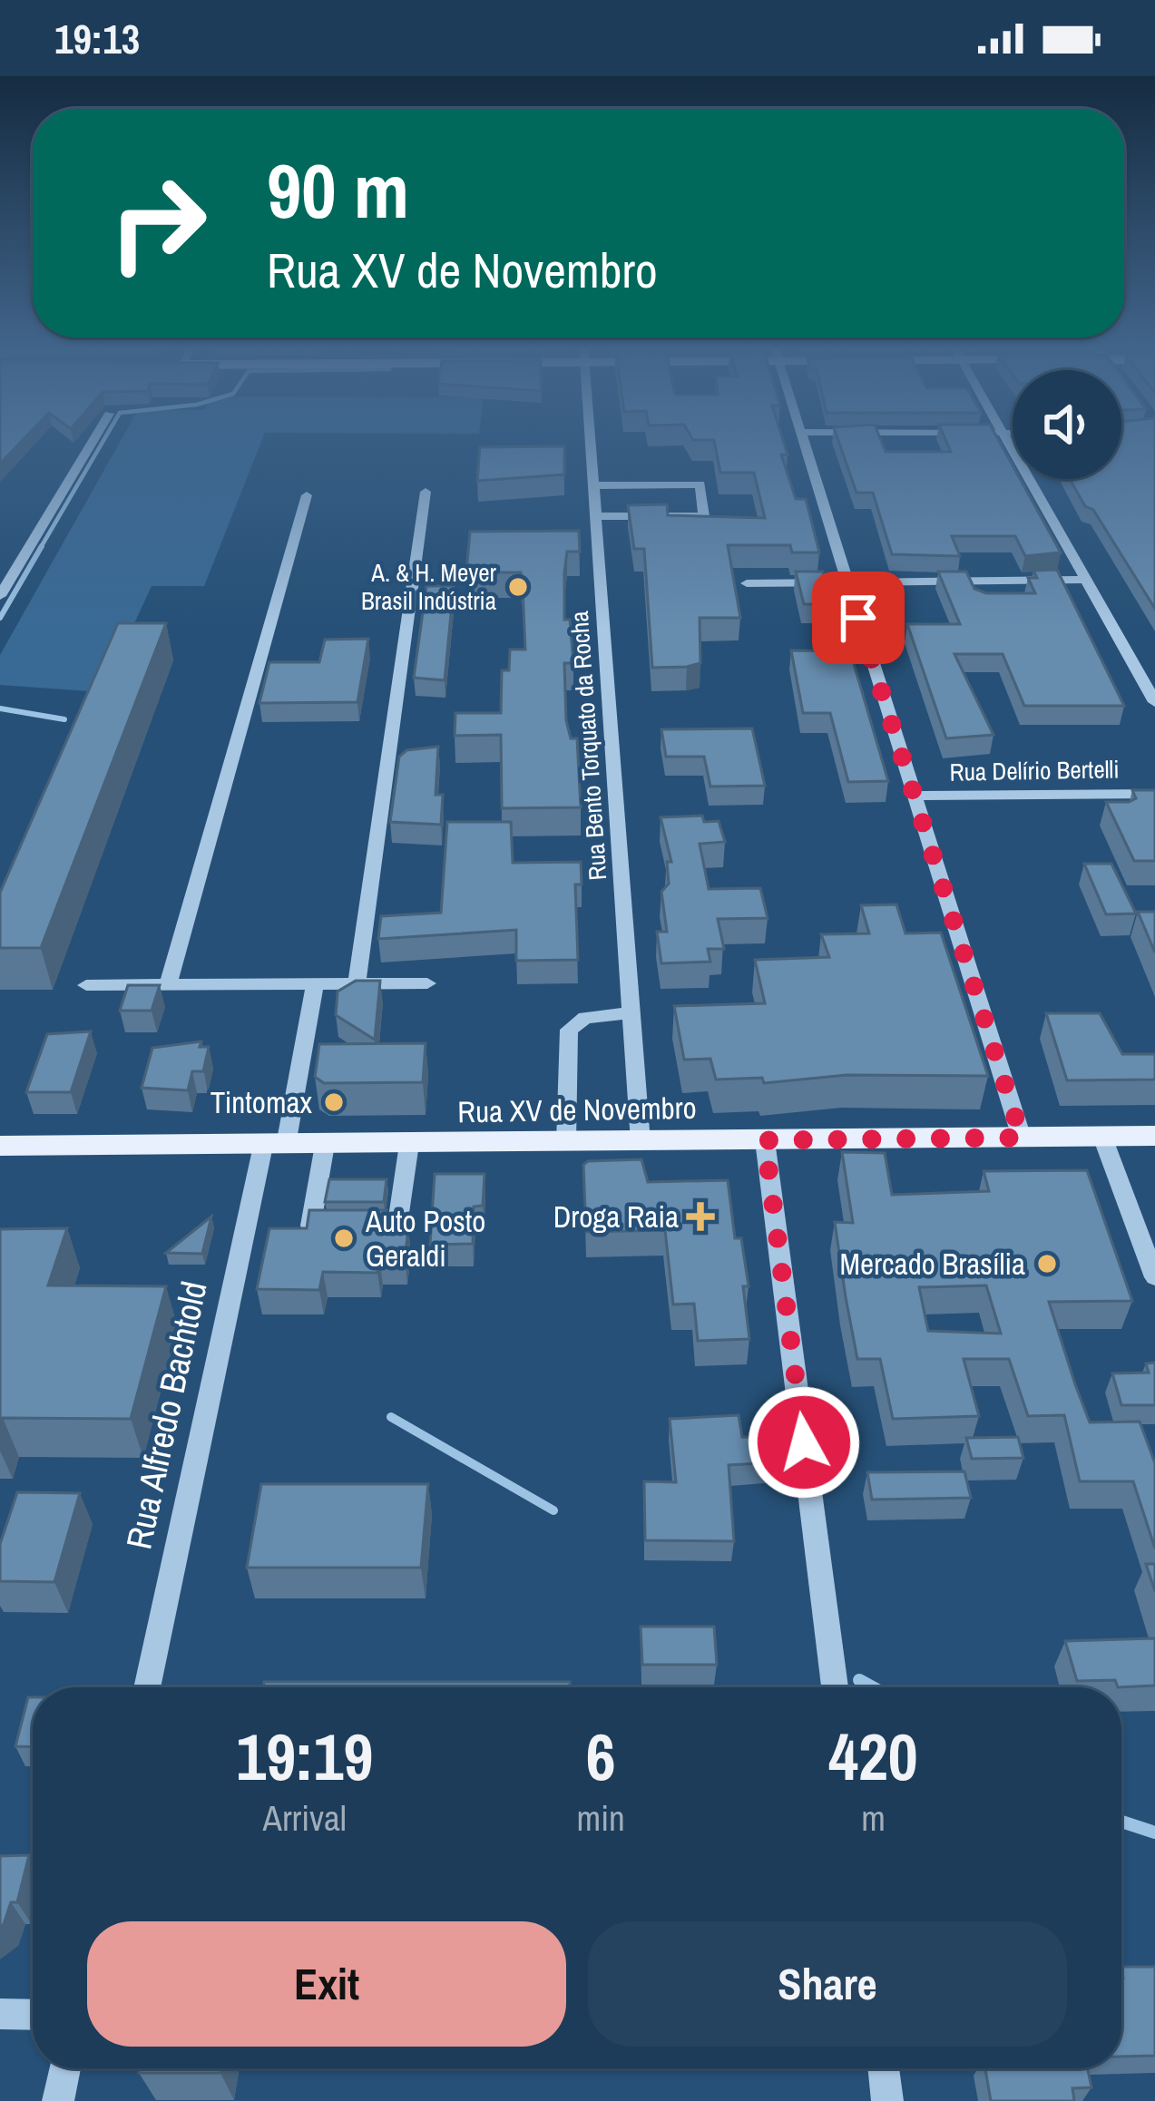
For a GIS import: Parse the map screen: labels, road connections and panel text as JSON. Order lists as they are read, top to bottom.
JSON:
{
  "streets": {
    "main road": ["Rua XV de Novembro"],
    "street": ["Rua Bento Torquato da Rocha", "Rua Delírio Bertelli", "Rua Alfredo Bachtold"]
  },
  "crossings": [
    ["Rua Bento Torquato da Rocha", "Rua XV de Novembro"],
    ["Rua XV de Novembro", "Rua Alfredo Bachtold"]
  ],
  "places": {
    "other": [
      "A. & H. Meyer Brasil Indústria",
      "Tintomax",
      "Auto Posto Geraldi",
      "Mercado Brasília"
    ],
    "health": ["Droga Raia"]
  },
  "page": {
    "status": "19:13",
    "turn": ["90 m", "Rua XV de Novembro"],
    "eta": [
      "19:19",
      "Arrival",
      "6",
      "min",
      "420",
      "m"
    ],
    "buttons": ["Exit", "Share"]
  }
}
